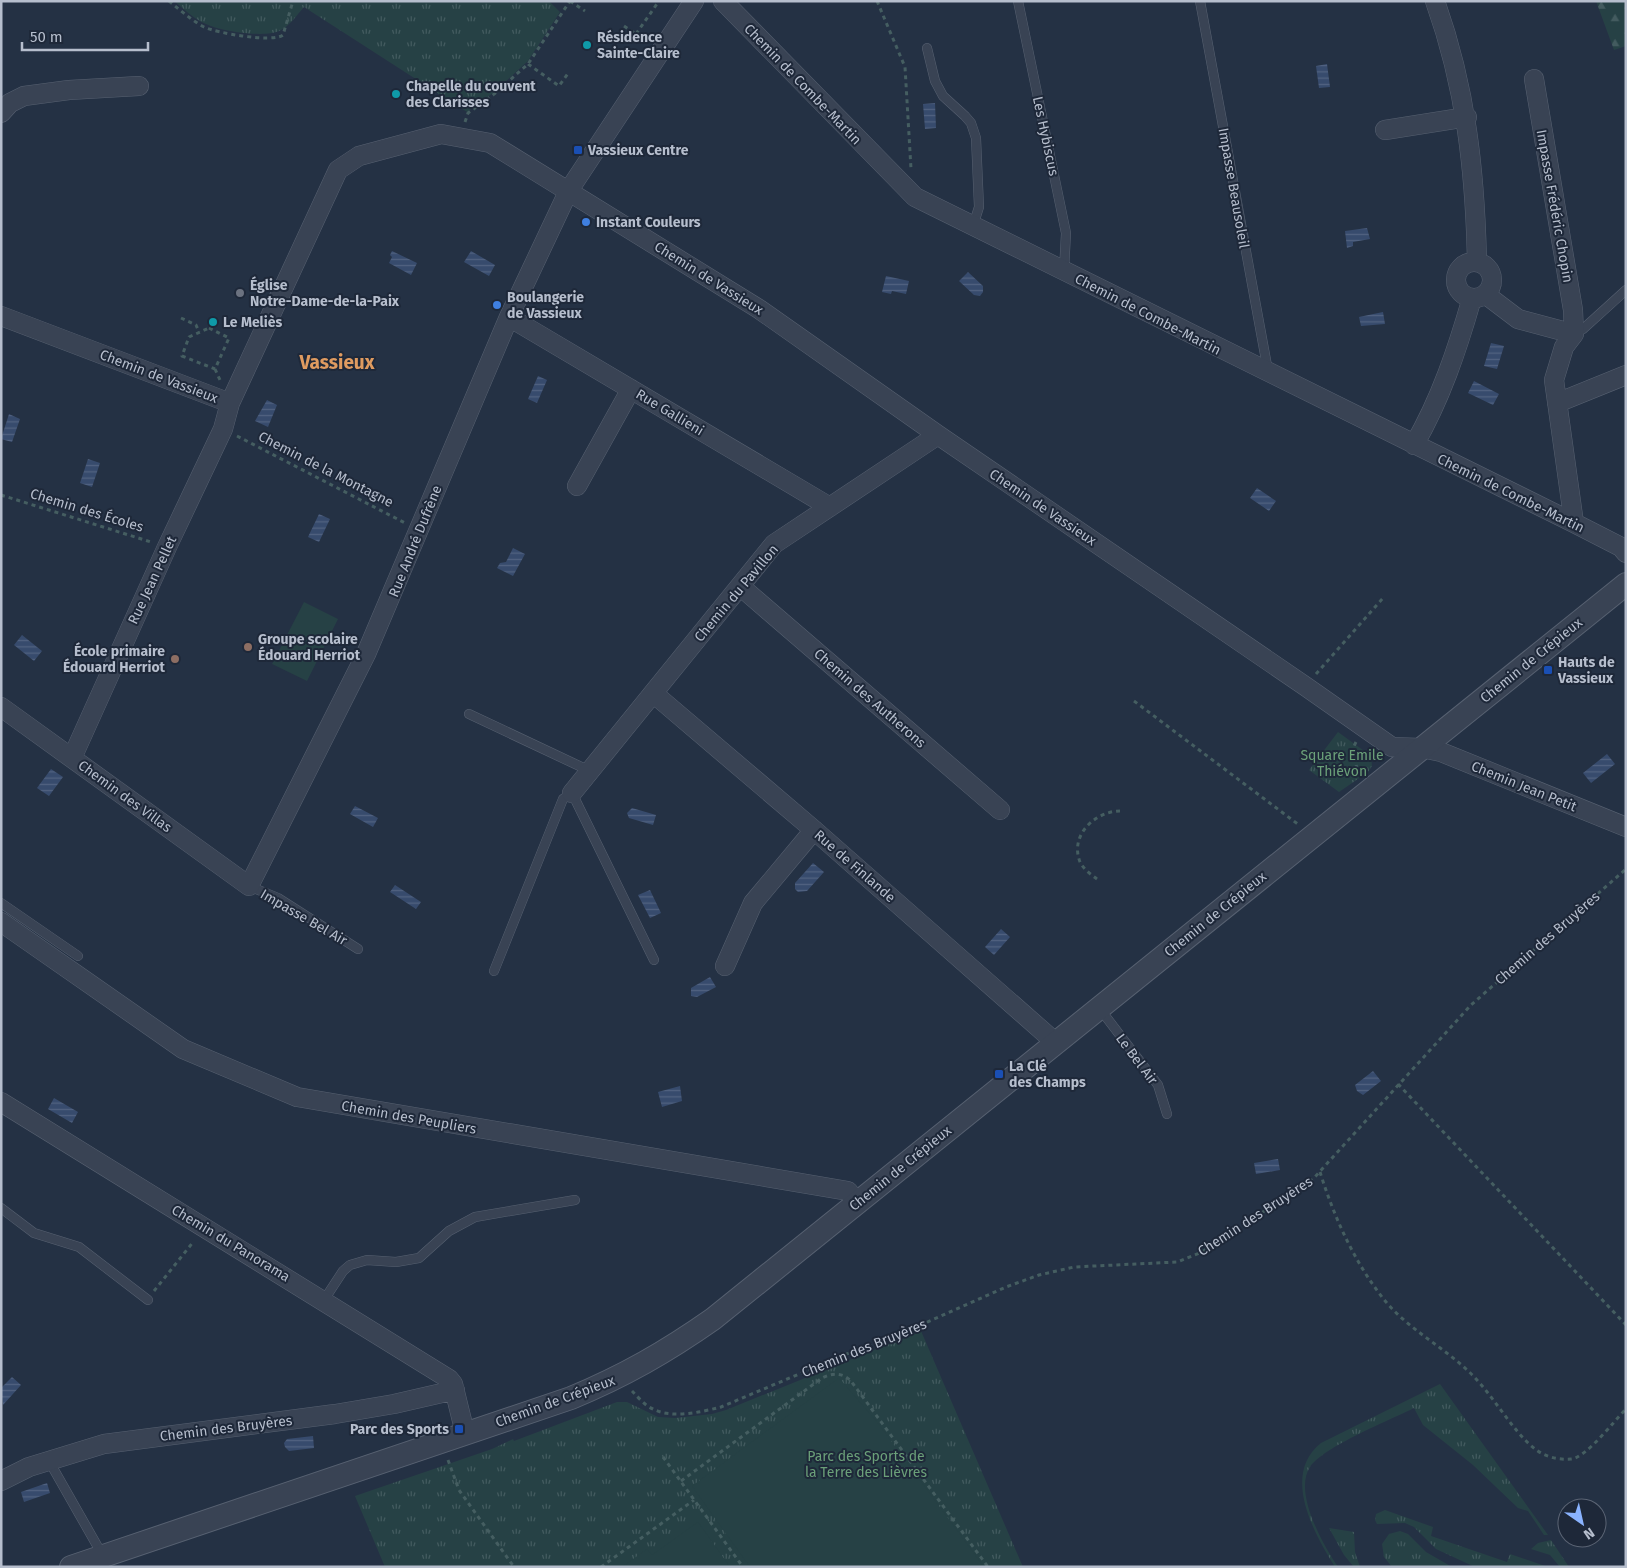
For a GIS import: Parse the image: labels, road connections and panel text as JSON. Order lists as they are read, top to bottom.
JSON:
{
  "streets": {
    "street": [
      "Chemin de Combe-Martin",
      "Impasse Frédéric Chopin",
      "Chemin de Vassieux",
      "Rue Gallieni",
      "Rue André Dufrène",
      "Rue Jean Pellet",
      "Chemin du Pavillon",
      "Chemin de Crépieux",
      "Chemin des Autherons",
      "Chemin Jean Petit",
      "Chemin des Villas",
      "Rue de Finlande",
      "Chemin des Bruyères",
      "Chemin des Peupliers",
      "Chemin du Panorama"
    ],
    "lane": [
      "Les Hybiscus",
      "Impasse Beausoleil",
      "Impasse Bel Air",
      "Le Bel Air"
    ],
    "path": ["Chemin de la Montagne", "Chemin des Écoles"]
  },
  "crossings": [
    ["Chemin de Combe-Martin", "Les Hybiscus"],
    ["Chemin de Combe-Martin", "Impasse Beausoleil"],
    ["Chemin de Vassieux", "Rue André Dufrène"],
    ["Chemin de Vassieux", "Rue Jean Pellet"],
    ["Chemin de Vassieux", "Chemin du Pavillon"],
    ["Chemin de Vassieux", "Chemin de Crépieux"],
    ["Chemin de Vassieux", "Chemin Jean Petit"],
    ["Rue Gallieni", "Rue André Dufrène"],
    ["Rue Gallieni", "Chemin du Pavillon"],
    ["Chemin de la Montagne", "Rue André Dufrène"],
    ["Chemin de la Montagne", "Rue Jean Pellet"],
    ["Chemin des Écoles", "Rue Jean Pellet"],
    ["Rue André Dufrène", "Chemin des Villas"],
    ["Rue André Dufrène", "Impasse Bel Air"],
    ["Rue Jean Pellet", "Chemin des Villas"],
    ["Chemin du Pavillon", "Chemin des Autherons"],
    ["Chemin du Pavillon", "Rue de Finlande"],
    ["Chemin de Crépieux", "Chemin Jean Petit"],
    ["Chemin de Crépieux", "Rue de Finlande"],
    ["Chemin de Crépieux", "Chemin des Bruyères"],
    ["Chemin de Crépieux", "Le Bel Air"],
    ["Chemin de Crépieux", "Chemin des Peupliers"],
    ["Chemin des Villas", "Impasse Bel Air"],
    ["Chemin des Bruyères", "Chemin du Panorama"]
  ],
  "districts": ["Vassieux"],
  "parks": ["Square Emile Thiévon", "Parc des Sports de la Terre des Lièvres"],
  "places": {
    "other": [
      "Résidence Sainte-Claire",
      "Chapelle du couvent des Clarisses",
      "Instant Couleurs",
      "Église Notre-Dame-de-la-Paix",
      "Boulangerie de Vassieux",
      "Le Meliès",
      "Groupe scolaire Édouard Herriot",
      "École primaire Édouard Herriot"
    ],
    "transit": [
      "Vassieux Centre",
      "Hauts de Vassieux",
      "La Clé des Champs",
      "Parc des Sports"
    ]
  },
  "scale_bar": "50 m",
  "north": "bottom right"
}
